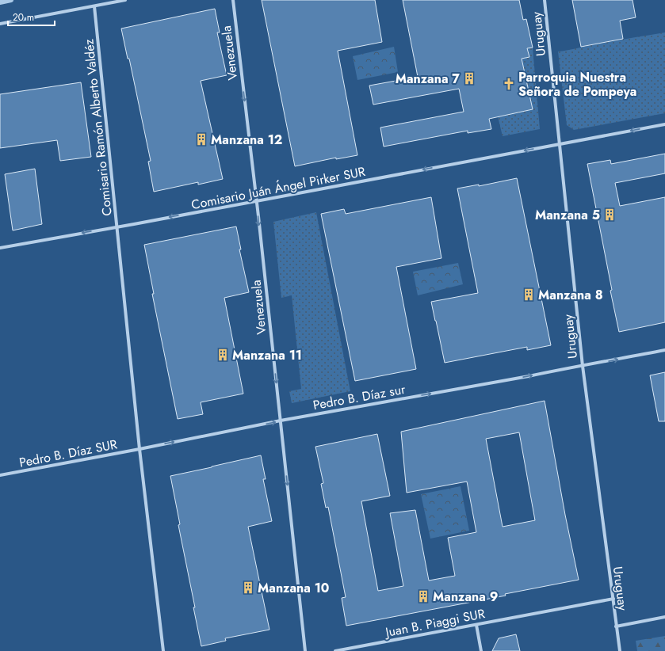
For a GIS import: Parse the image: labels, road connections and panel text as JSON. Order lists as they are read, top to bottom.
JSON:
{
  "streets": {
    "street": [
      "Uruguay",
      "Venezuela",
      "Comisario Ramón Alberto Valdéz",
      "Comisario Juán Ángel Pirker SUR",
      "Pedro B. Díaz sur",
      "Pedro B. Díaz SUR",
      "Juan B. Piaggi SUR"
    ]
  },
  "crossings": [
    ["Uruguay", "Comisario Juán Ángel Pirker SUR"],
    ["Uruguay", "Pedro B. Díaz sur"],
    ["Uruguay", "Juan B. Piaggi SUR"],
    ["Venezuela", "Comisario Juán Ángel Pirker SUR"],
    ["Venezuela", "Pedro B. Díaz sur"],
    ["Comisario Ramón Alberto Valdéz", "Comisario Juán Ángel Pirker SUR"],
    ["Comisario Ramón Alberto Valdéz", "Pedro B. Díaz sur"],
    ["Comisario Ramón Alberto Valdéz", "Pedro B. Díaz SUR"],
    ["Pedro B. Díaz sur", "Pedro B. Díaz SUR"]
  ],
  "one_way": ["Venezuela", "Comisario Juán Ángel Pirker SUR", "Pedro B. Díaz sur"],
  "places": {
    "building": [
      "Manzana 7",
      "Manzana 12",
      "Manzana 5",
      "Manzana 8",
      "Manzana 11",
      "Manzana 10",
      "Manzana 9"
    ],
    "church": ["Parroquia Nuestra Señora de Pompeya"]
  },
  "scale_bar": "20 m"
}
